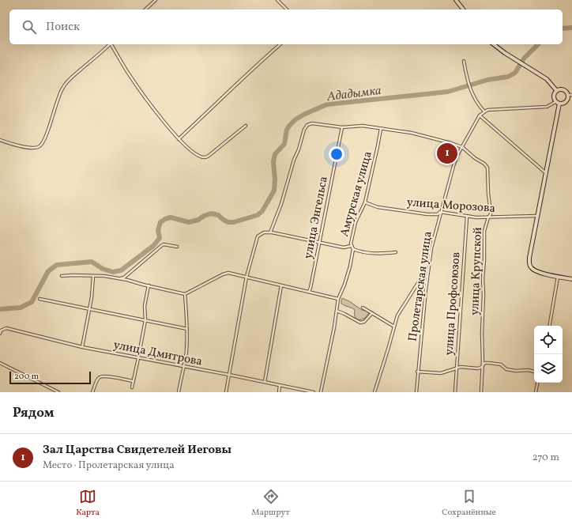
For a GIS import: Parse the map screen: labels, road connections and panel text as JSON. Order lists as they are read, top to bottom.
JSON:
{
  "streets": {
    "street": [
      "Амурская улица",
      "улица Морозова",
      "улица Энгельса",
      "улица Крупской",
      "Пролетарская улица",
      "улица Профсоюзов",
      "улица Дмитрова"
    ]
  },
  "crossings": [
    ["Амурская улица", "улица Морозова"],
    ["Амурская улица", "улица Крупской"],
    ["улица Морозова", "улица Крупской"],
    ["улица Морозова", "Пролетарская улица"],
    ["улица Морозова", "улица Профсоюзов"],
    ["улица Энгельса", "улица Крупской"],
    ["улица Крупской", "Пролетарская улица"]
  ],
  "water": ["Ададымка"],
  "scale_bar": "200 m",
  "page": {
    "search": "Поиск",
    "pins": "1",
    "scale": "200 m",
    "heading": "Рядом",
    "list": [
      {
        "mark": "1",
        "name": "Зал Царства Свидетелей Иеговы",
        "note": "Место · Пролетарская улица",
        "value": "270 m"
      }
    ],
    "nav": ["Карта", "Маршрут", "Сохранённые"]
  }
}
